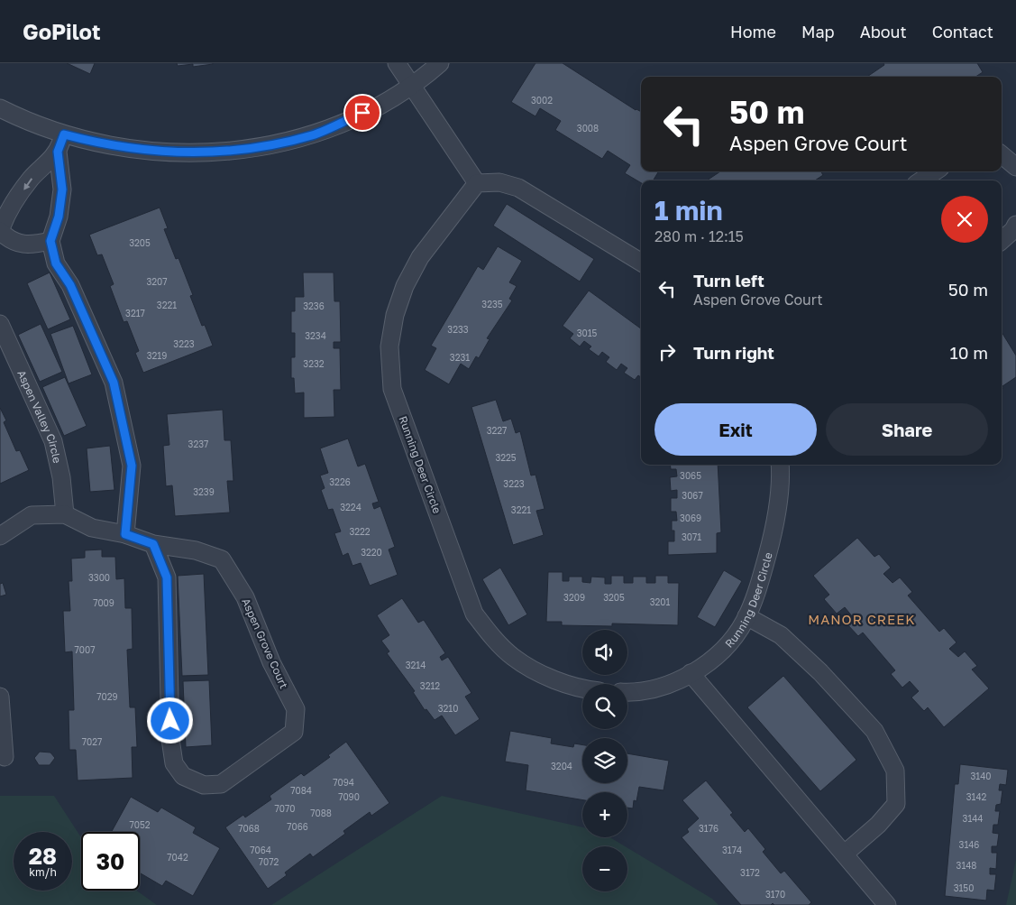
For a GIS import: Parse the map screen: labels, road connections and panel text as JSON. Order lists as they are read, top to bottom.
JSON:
{
  "streets": {
    "street": ["Aspen Valley Circle", "Running Deer Circle", "Aspen Grove Court"]
  },
  "crossings": [
    ["Aspen Valley Circle", "Aspen Grove Court"]
  ],
  "districts": ["MANOR CREEK"],
  "house_numbers": [
    "3002",
    "3008",
    "3205",
    "3207",
    "3235",
    "3221",
    "3236",
    "3217",
    "3233",
    "3015",
    "3234",
    "3223",
    "3219",
    "3231",
    "3232",
    "3227",
    "3237",
    "3225",
    "3065",
    "3226",
    "3223",
    "3239",
    "3067",
    "3224",
    "3221",
    "3069",
    "3222",
    "3071",
    "3220",
    "3300",
    "3209",
    "3205",
    "3201",
    "7009",
    "7007",
    "3214",
    "3212",
    "7029",
    "3210",
    "7027",
    "3204",
    "3140",
    "7094",
    "7084",
    "7090",
    "3142",
    "7070",
    "7088",
    "3144",
    "7052",
    "7066",
    "7068",
    "3176",
    "3146",
    "7064",
    "3174",
    "7042",
    "7072",
    "3148",
    "3172",
    "3150",
    "3170"
  ],
  "page": {
    "header": "GoPilot",
    "nav": [
      "Home",
      "Map",
      "About",
      "Contact"
    ],
    "turn": ["50 m", "Aspen Grove Court"],
    "heading": ["1 min", "280 m · 12:15"],
    "list": [
      {
        "name": "Turn left",
        "note": "Aspen Grove Court",
        "value": "50 m"
      },
      {
        "name": "Turn right",
        "value": "10 m"
      }
    ],
    "buttons": ["Exit", "Share"],
    "map_buttons": ["+", "−"],
    "speed": "28 km/h",
    "limit": "30"
  }
}
